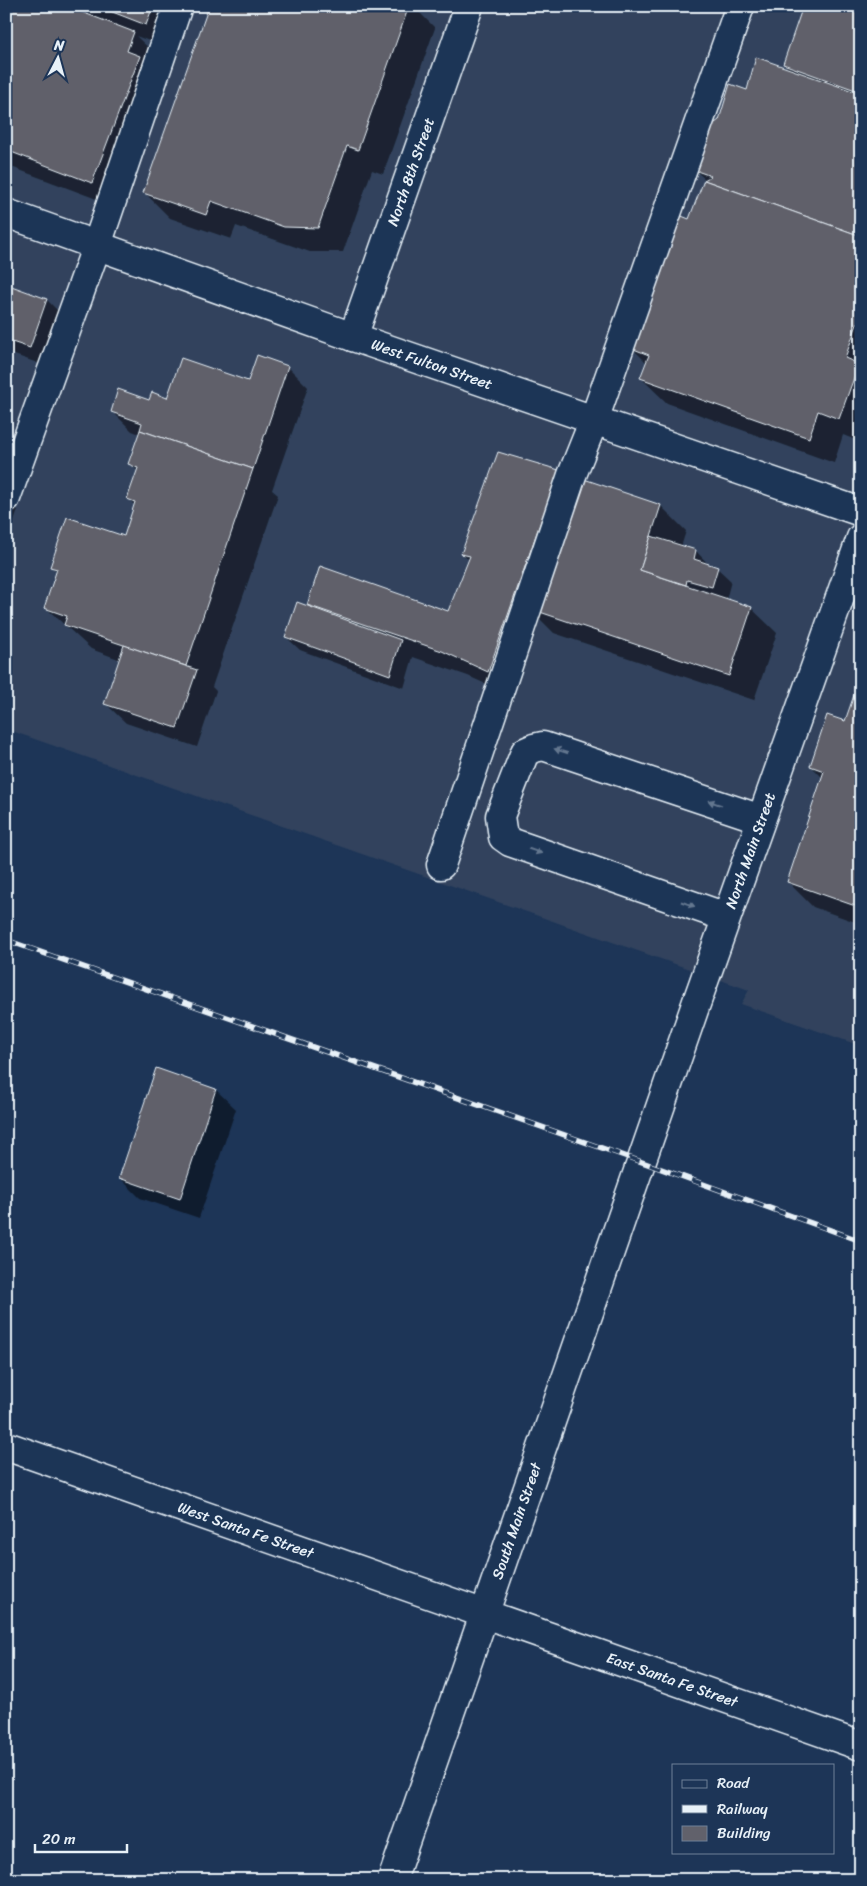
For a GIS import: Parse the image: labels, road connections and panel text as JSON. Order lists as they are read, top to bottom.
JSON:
{
  "streets": {
    "street": [
      "North 8th Street",
      "West Fulton Street",
      "North Main Street",
      "South Main Street",
      "West Santa Fe Street",
      "East Santa Fe Street"
    ]
  },
  "crossings": [
    ["North 8th Street", "West Fulton Street"],
    ["North Main Street", "South Main Street"],
    ["South Main Street", "West Santa Fe Street"],
    ["South Main Street", "East Santa Fe Street"],
    ["West Santa Fe Street", "East Santa Fe Street"]
  ],
  "legend": ["Road", "Railway", "Building"],
  "scale_bar": "20 m",
  "north": "top"
}
